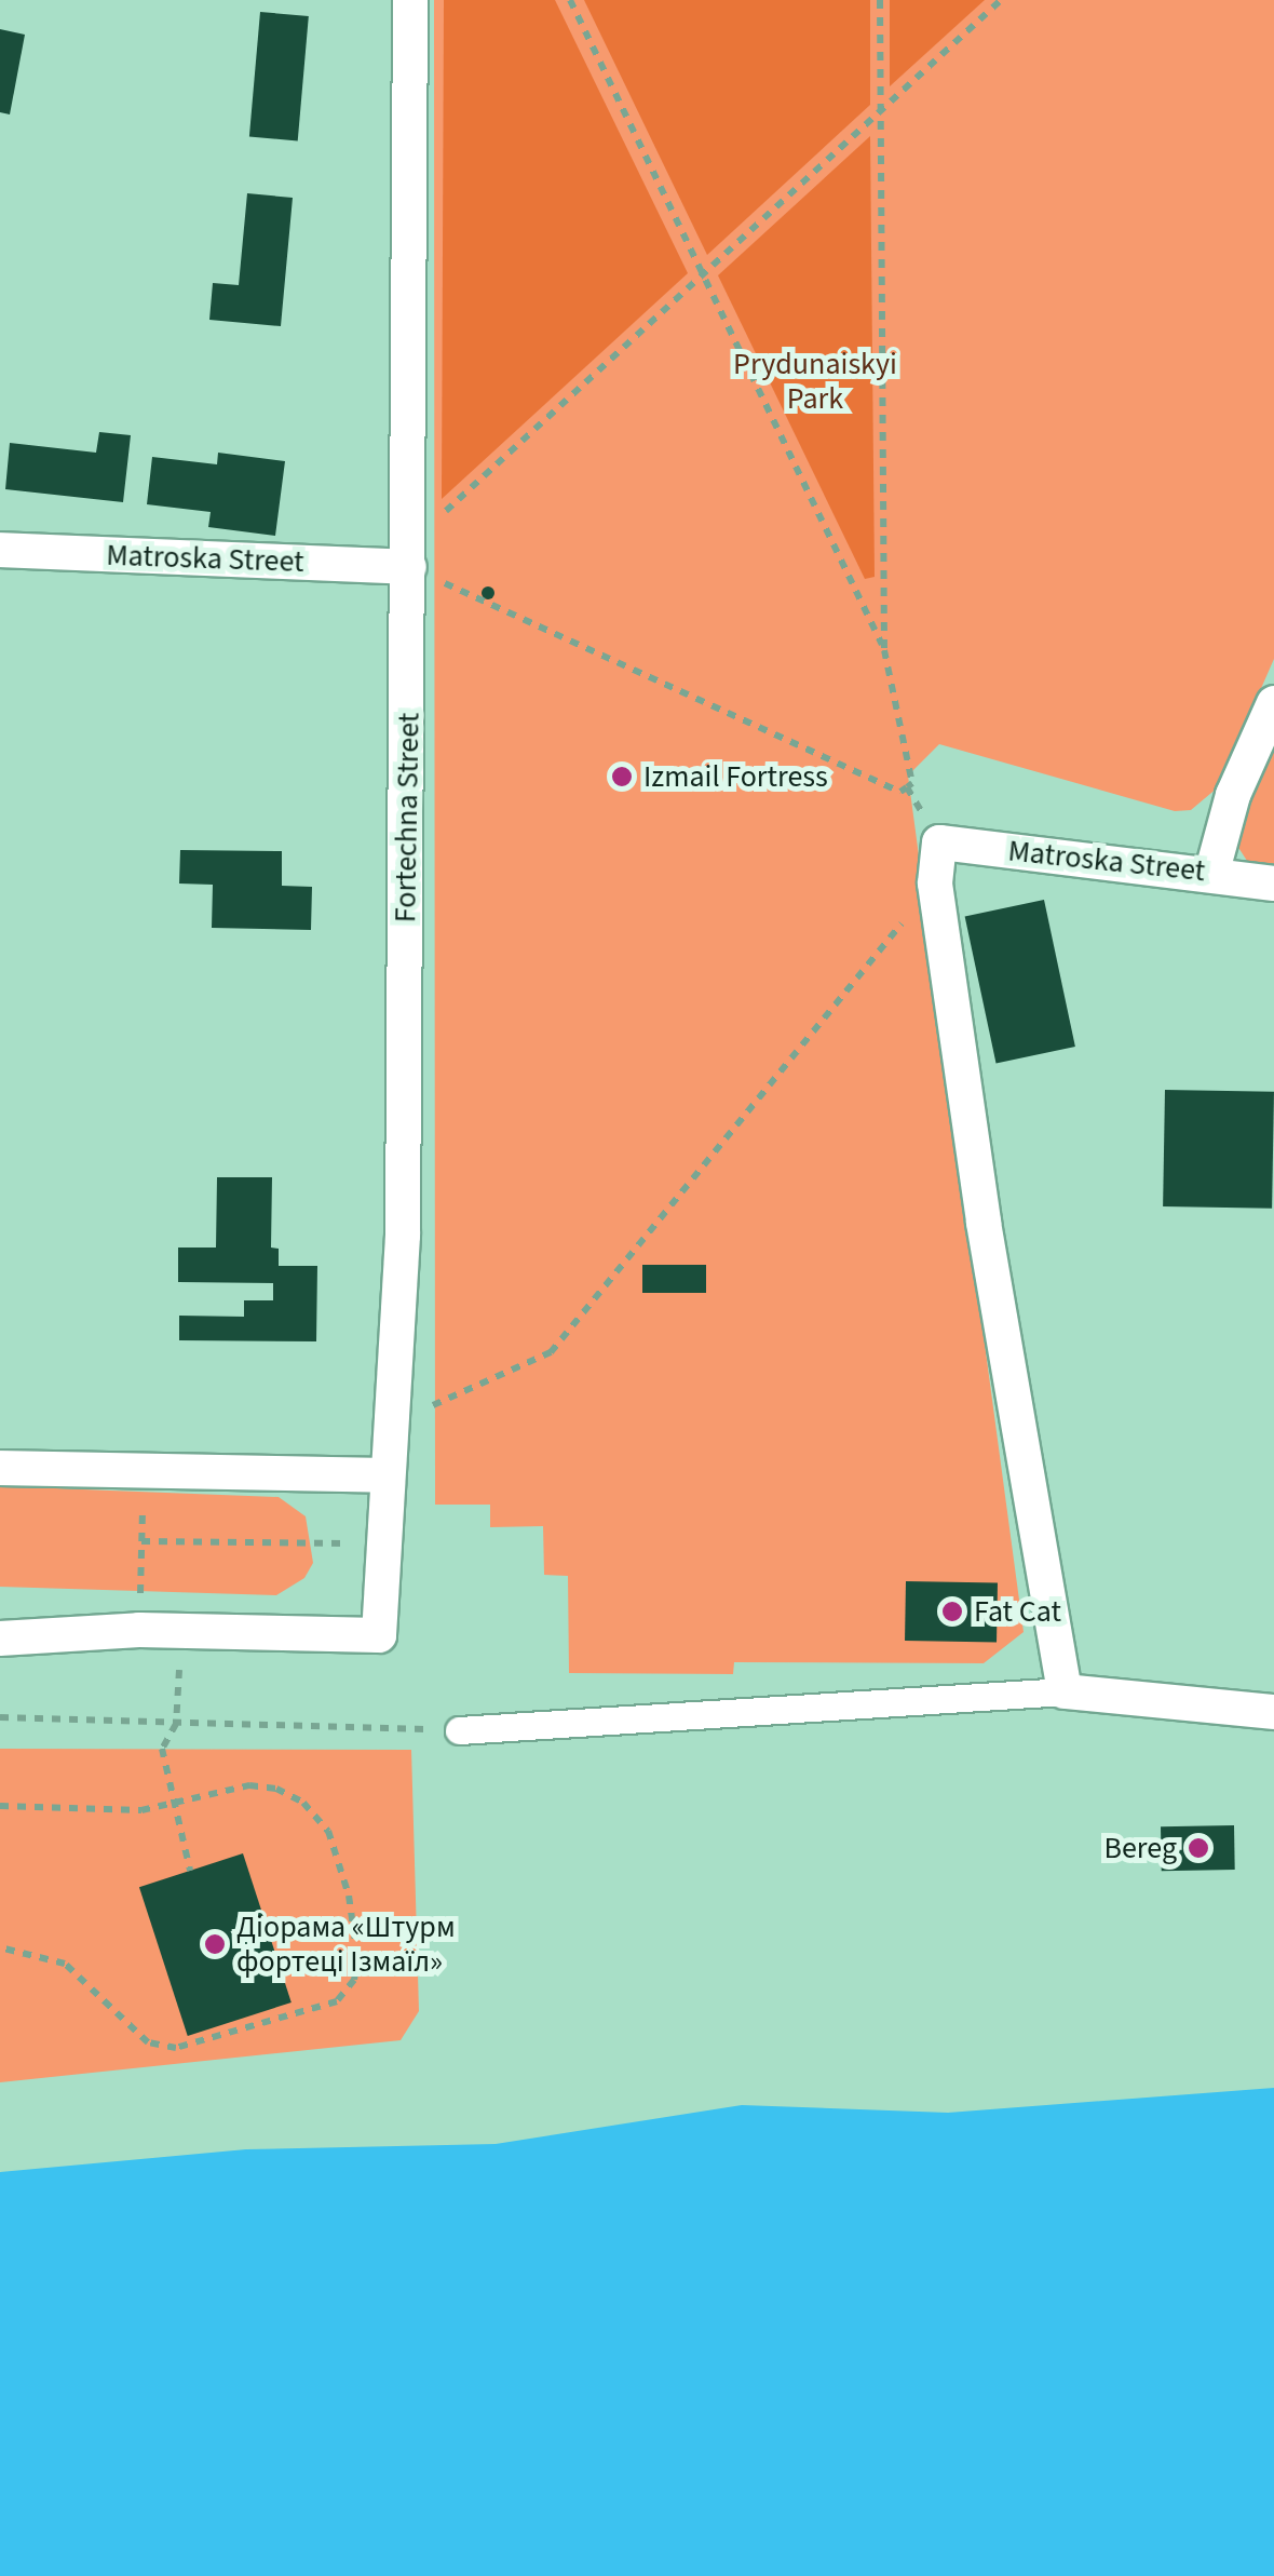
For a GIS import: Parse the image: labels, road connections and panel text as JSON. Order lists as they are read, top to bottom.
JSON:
{
  "streets": {
    "street": ["Matroska Street", "Fortechna Street"]
  },
  "crossings": [
    ["Matroska Street", "Fortechna Street"]
  ],
  "parks": ["Prydunaiskyi Park"],
  "places": [
    "Izmail Fortress",
    "Fat Cat",
    "Bereg",
    "Діорама «Штурм фортеці Ізмаїл»"
  ]
}
